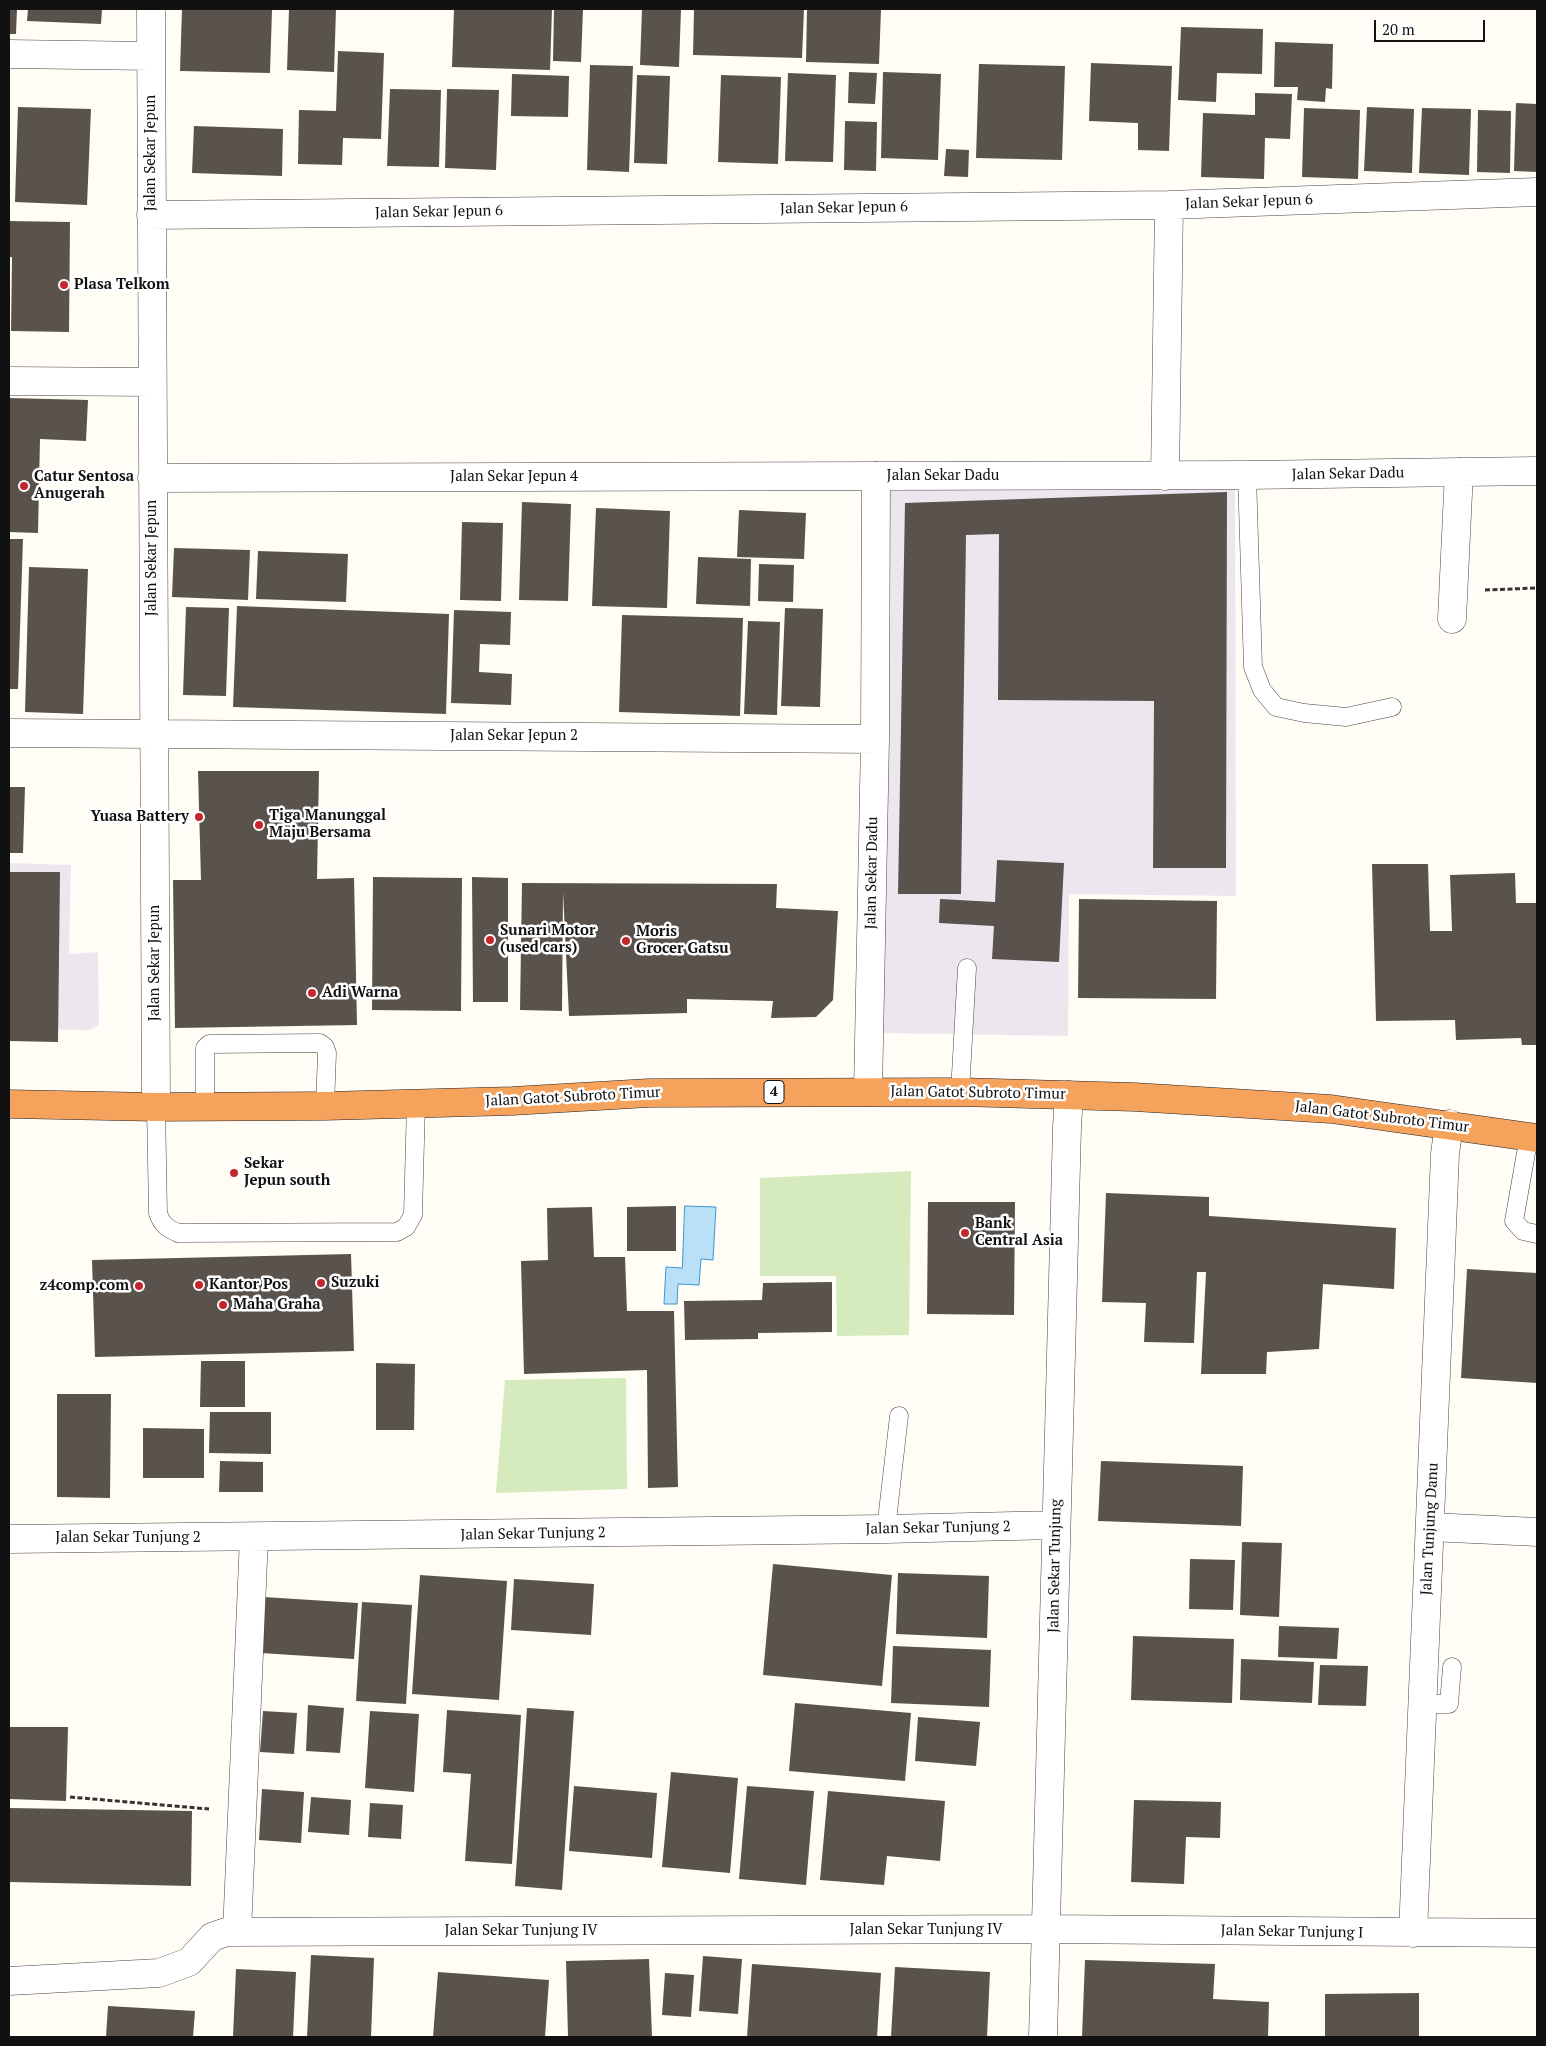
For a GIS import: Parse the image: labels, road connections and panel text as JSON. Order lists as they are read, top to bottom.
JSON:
{
  "streets": {
    "highway": ["4", "Jalan Gatot Subroto Timur"],
    "street": [
      "Jalan Sekar Jepun",
      "Jalan Sekar Jepun 6",
      "Jalan Sekar Dadu",
      "Jalan Sekar Jepun 4",
      "Jalan Sekar Jepun 2",
      "Jalan Sekar Tunjung 2",
      "Jalan Tunjung Danu",
      "Jalan Sekar Tunjung",
      "Jalan Sekar Tunjung IV",
      "Jalan Sekar Tunjung I"
    ]
  },
  "crossings": [
    ["Jalan Sekar Jepun", "Jalan Sekar Jepun 6"],
    ["Jalan Sekar Jepun", "Jalan Sekar Jepun 4"],
    ["Jalan Sekar Jepun", "Jalan Sekar Jepun 2"],
    ["Jalan Sekar Jepun", "Jalan Gatot Subroto Timur"],
    ["Jalan Sekar Dadu", "Jalan Sekar Jepun 4"],
    ["Jalan Sekar Dadu", "Jalan Sekar Jepun 2"],
    ["Jalan Sekar Dadu", "Jalan Gatot Subroto Timur"],
    ["Jalan Gatot Subroto Timur", "Jalan Tunjung Danu"],
    ["Jalan Gatot Subroto Timur", "Jalan Sekar Tunjung"],
    ["Jalan Sekar Tunjung 2", "Jalan Sekar Tunjung"],
    ["Jalan Tunjung Danu", "Jalan Sekar Tunjung I"],
    ["Jalan Sekar Tunjung", "Jalan Sekar Tunjung IV"],
    ["Jalan Sekar Tunjung", "Jalan Sekar Tunjung I"],
    ["Jalan Sekar Tunjung IV", "Jalan Sekar Tunjung I"]
  ],
  "places": [
    "Plasa Telkom",
    "Catur Sentosa Anugerah",
    "Yuasa Battery",
    "Tiga Manunggal Maju Bersama",
    "Sunari Motor (used cars)",
    "Moris Grocer Gatsu",
    "Adi Warna",
    "Sekar Jepun south",
    "Bank Central Asia",
    "Suzuki",
    "Kantor Pos",
    "z4comp.com",
    "Maha Graha"
  ],
  "scale_bar": "20 m"
}
